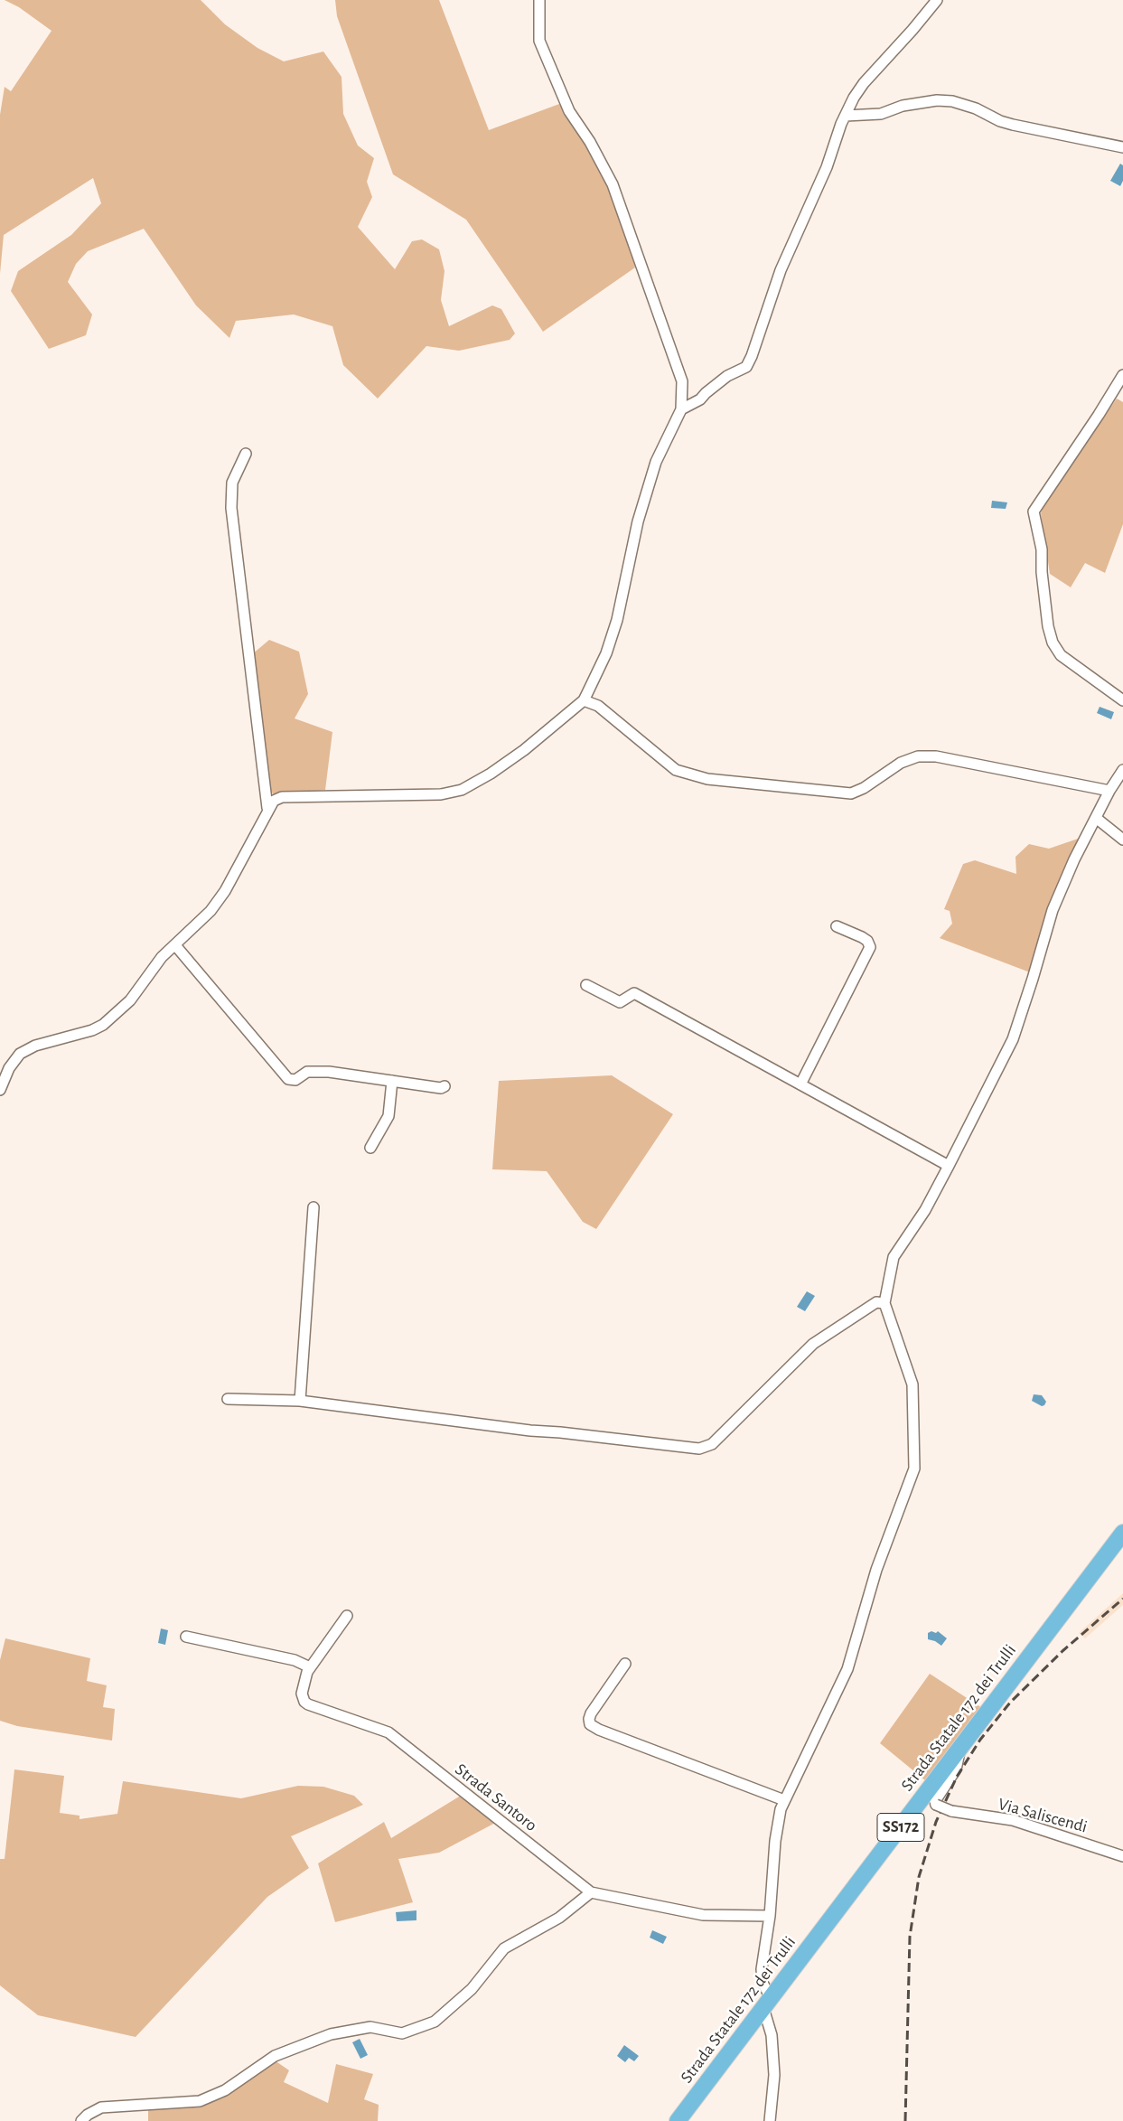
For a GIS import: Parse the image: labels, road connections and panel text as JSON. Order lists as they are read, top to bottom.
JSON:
{
  "streets": {
    "main road": ["Strada Statale 172 dei Trulli", "SS172"],
    "street": ["Strada Santoro", "Via Saliscendi"]
  },
  "crossings": [
    ["Strada Statale 172 dei Trulli", "Via Saliscendi"]
  ]
}
